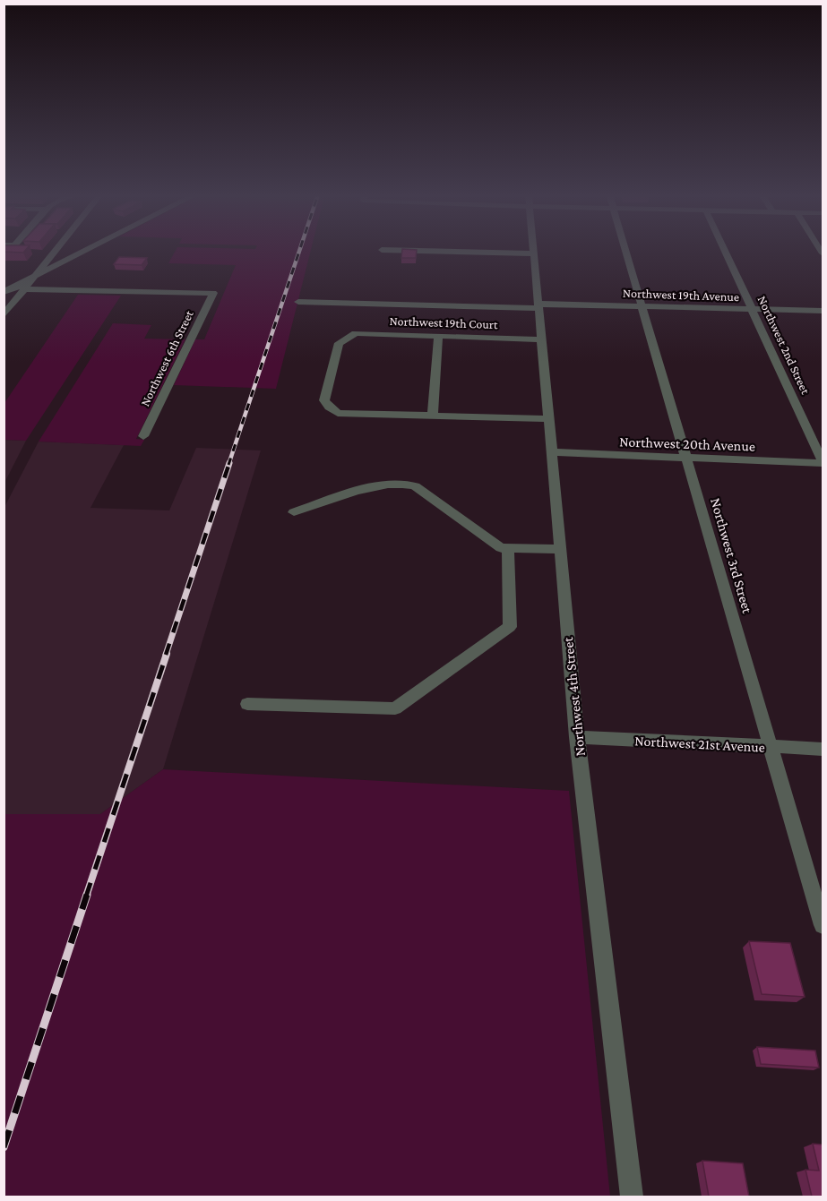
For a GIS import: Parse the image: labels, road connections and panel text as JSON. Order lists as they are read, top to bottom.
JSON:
{
  "streets": {
    "street": [
      "Northwest 19th Avenue",
      "Northwest 19th Court",
      "Northwest 2nd Street",
      "Northwest 6th Street",
      "Northwest 20th Avenue",
      "Northwest 3rd Street",
      "Northwest 4th Street",
      "Northwest 21st Avenue"
    ]
  },
  "crossings": [
    ["Northwest 19th Avenue", "Northwest 2nd Street"],
    ["Northwest 19th Avenue", "Northwest 3rd Street"],
    ["Northwest 19th Avenue", "Northwest 4th Street"],
    ["Northwest 19th Court", "Northwest 4th Street"],
    ["Northwest 2nd Street", "Northwest 20th Avenue"],
    ["Northwest 20th Avenue", "Northwest 3rd Street"],
    ["Northwest 20th Avenue", "Northwest 4th Street"],
    ["Northwest 3rd Street", "Northwest 21st Avenue"],
    ["Northwest 4th Street", "Northwest 21st Avenue"]
  ]
}
